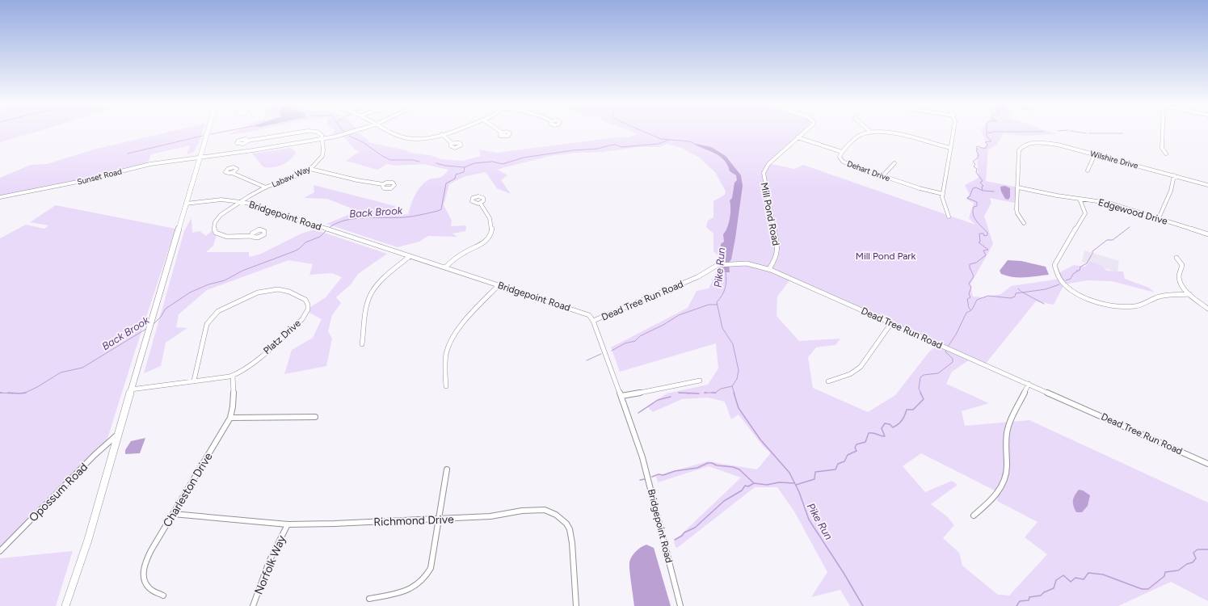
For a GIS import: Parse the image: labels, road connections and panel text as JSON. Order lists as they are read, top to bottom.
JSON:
{
  "streets": {
    "street": [
      "Wilshire Drive",
      "Dehart Drive",
      "Sunset Road",
      "Labaw Way",
      "Edgewood Drive",
      "Mill Pond Road",
      "Bridgepoint Road",
      "Dead Tree Run Road",
      "Platz Drive",
      "Charleston Drive",
      "Opossum Road",
      "Richmond Drive",
      "Norfolk Way"
    ]
  },
  "crossings": [
    ["Wilshire Drive", "Edgewood Drive"],
    ["Sunset Road", "Labaw Way"],
    ["Labaw Way", "Bridgepoint Road"],
    ["Mill Pond Road", "Dead Tree Run Road"],
    ["Bridgepoint Road", "Dead Tree Run Road"],
    ["Platz Drive", "Charleston Drive"],
    ["Charleston Drive", "Richmond Drive"],
    ["Richmond Drive", "Norfolk Way"]
  ],
  "water": ["Back Brook", "Pike Run"],
  "parks": ["Mill Pond Park"]
}
